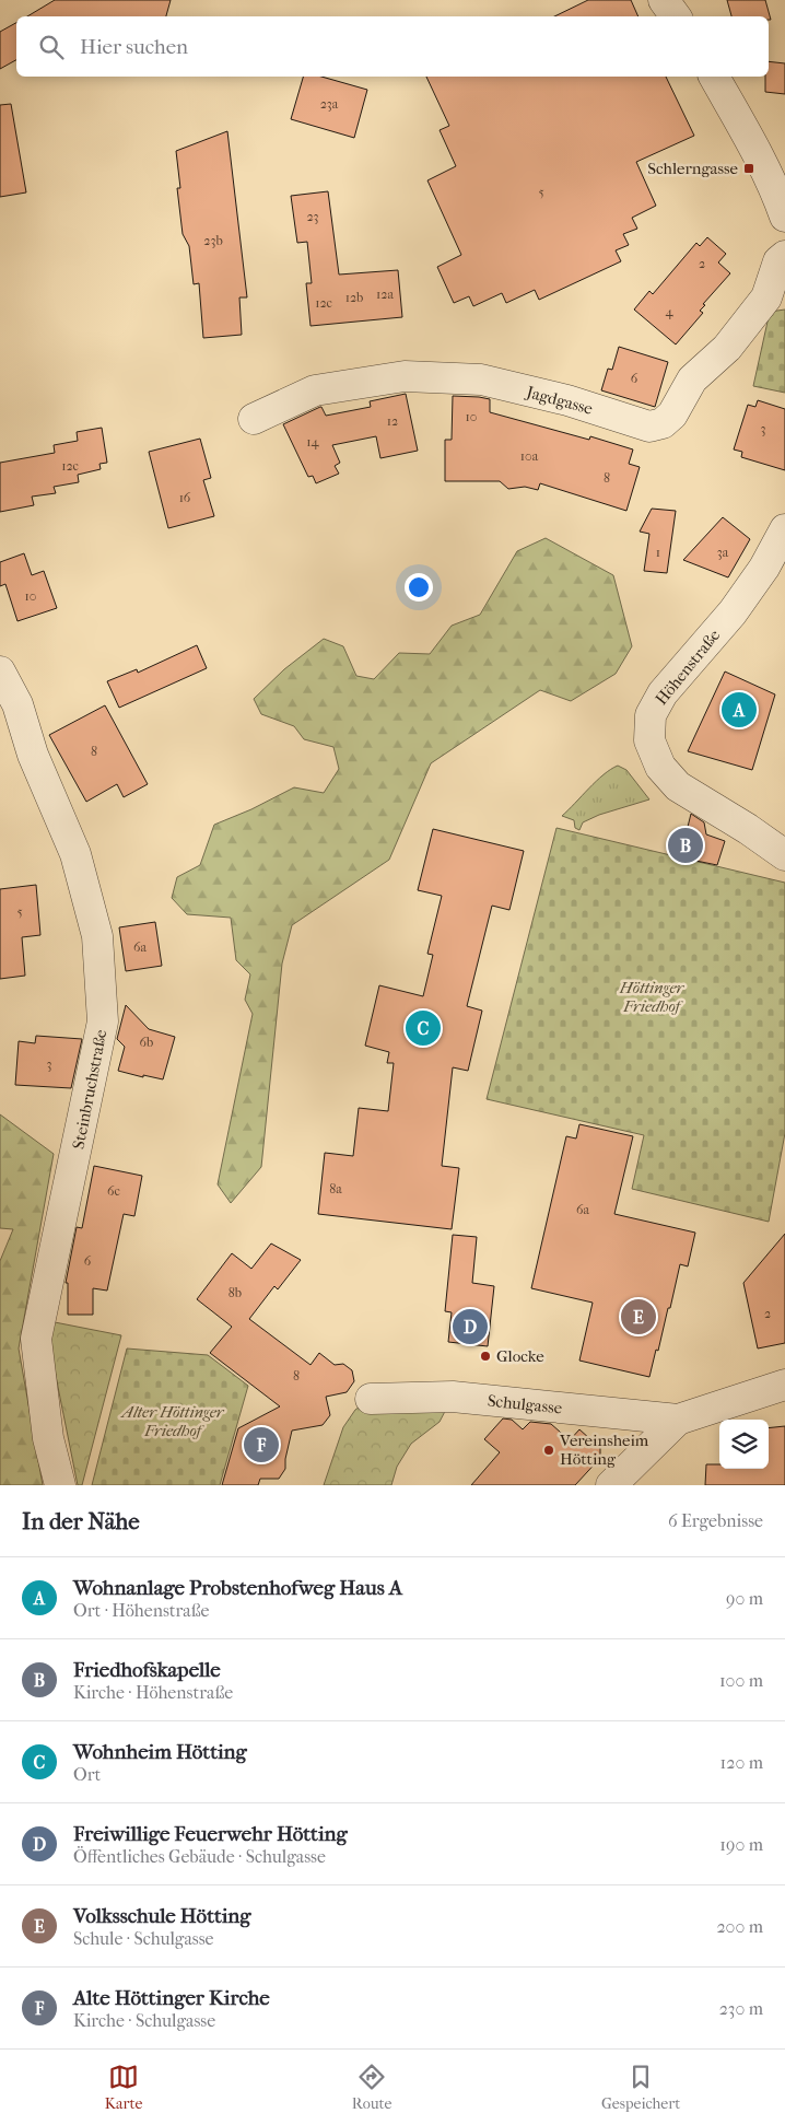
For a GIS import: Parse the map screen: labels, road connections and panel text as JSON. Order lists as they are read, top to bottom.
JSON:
{
  "streets": {
    "street": [
      "Jagdgasse",
      "Höhenstraße",
      "Steinbruchstraße",
      "Schulgasse"
    ]
  },
  "parks": ["Höttinger Friedhof", "Alter Höttinger Friedhof"],
  "places": {
    "transit": ["Schlerngasse"],
    "other": ["Glocke", "Vereinsheim Hötting"]
  },
  "house_numbers": [
    "23a",
    "5",
    "23",
    "23b",
    "2",
    "12a",
    "12b",
    "12c",
    "4",
    "6",
    "10",
    "12",
    "3",
    "14",
    "10a",
    "12c",
    "8",
    "16",
    "1",
    "3a",
    "10",
    "8",
    "5",
    "6a",
    "6b",
    "3",
    "8a",
    "6c",
    "6a",
    "6",
    "8b",
    "2",
    "8"
  ],
  "page": {
    "search": "Hier suchen",
    "pins": [
      "A",
      "B",
      "C",
      "E",
      "D",
      "F"
    ],
    "heading": ["In der Nähe", "6 Ergebnisse"],
    "list": [
      {
        "mark": "A",
        "name": "Wohnanlage Probstenhofweg Haus A",
        "note": "Ort · Höhenstraße",
        "value": "90 m"
      },
      {
        "mark": "B",
        "name": "Friedhofskapelle",
        "note": "Kirche · Höhenstraße",
        "value": "100 m"
      },
      {
        "mark": "C",
        "name": "Wohnheim Hötting",
        "note": "Ort",
        "value": "120 m"
      },
      {
        "mark": "D",
        "name": "Freiwillige Feuerwehr Hötting",
        "note": "Öffentliches Gebäude · Schulgasse",
        "value": "190 m"
      },
      {
        "mark": "E",
        "name": "Volksschule Hötting",
        "note": "Schule · Schulgasse",
        "value": "200 m"
      },
      {
        "mark": "F",
        "name": "Alte Höttinger Kirche",
        "note": "Kirche · Schulgasse",
        "value": "230 m"
      }
    ],
    "nav": ["Karte", "Route", "Gespeichert"]
  }
}
